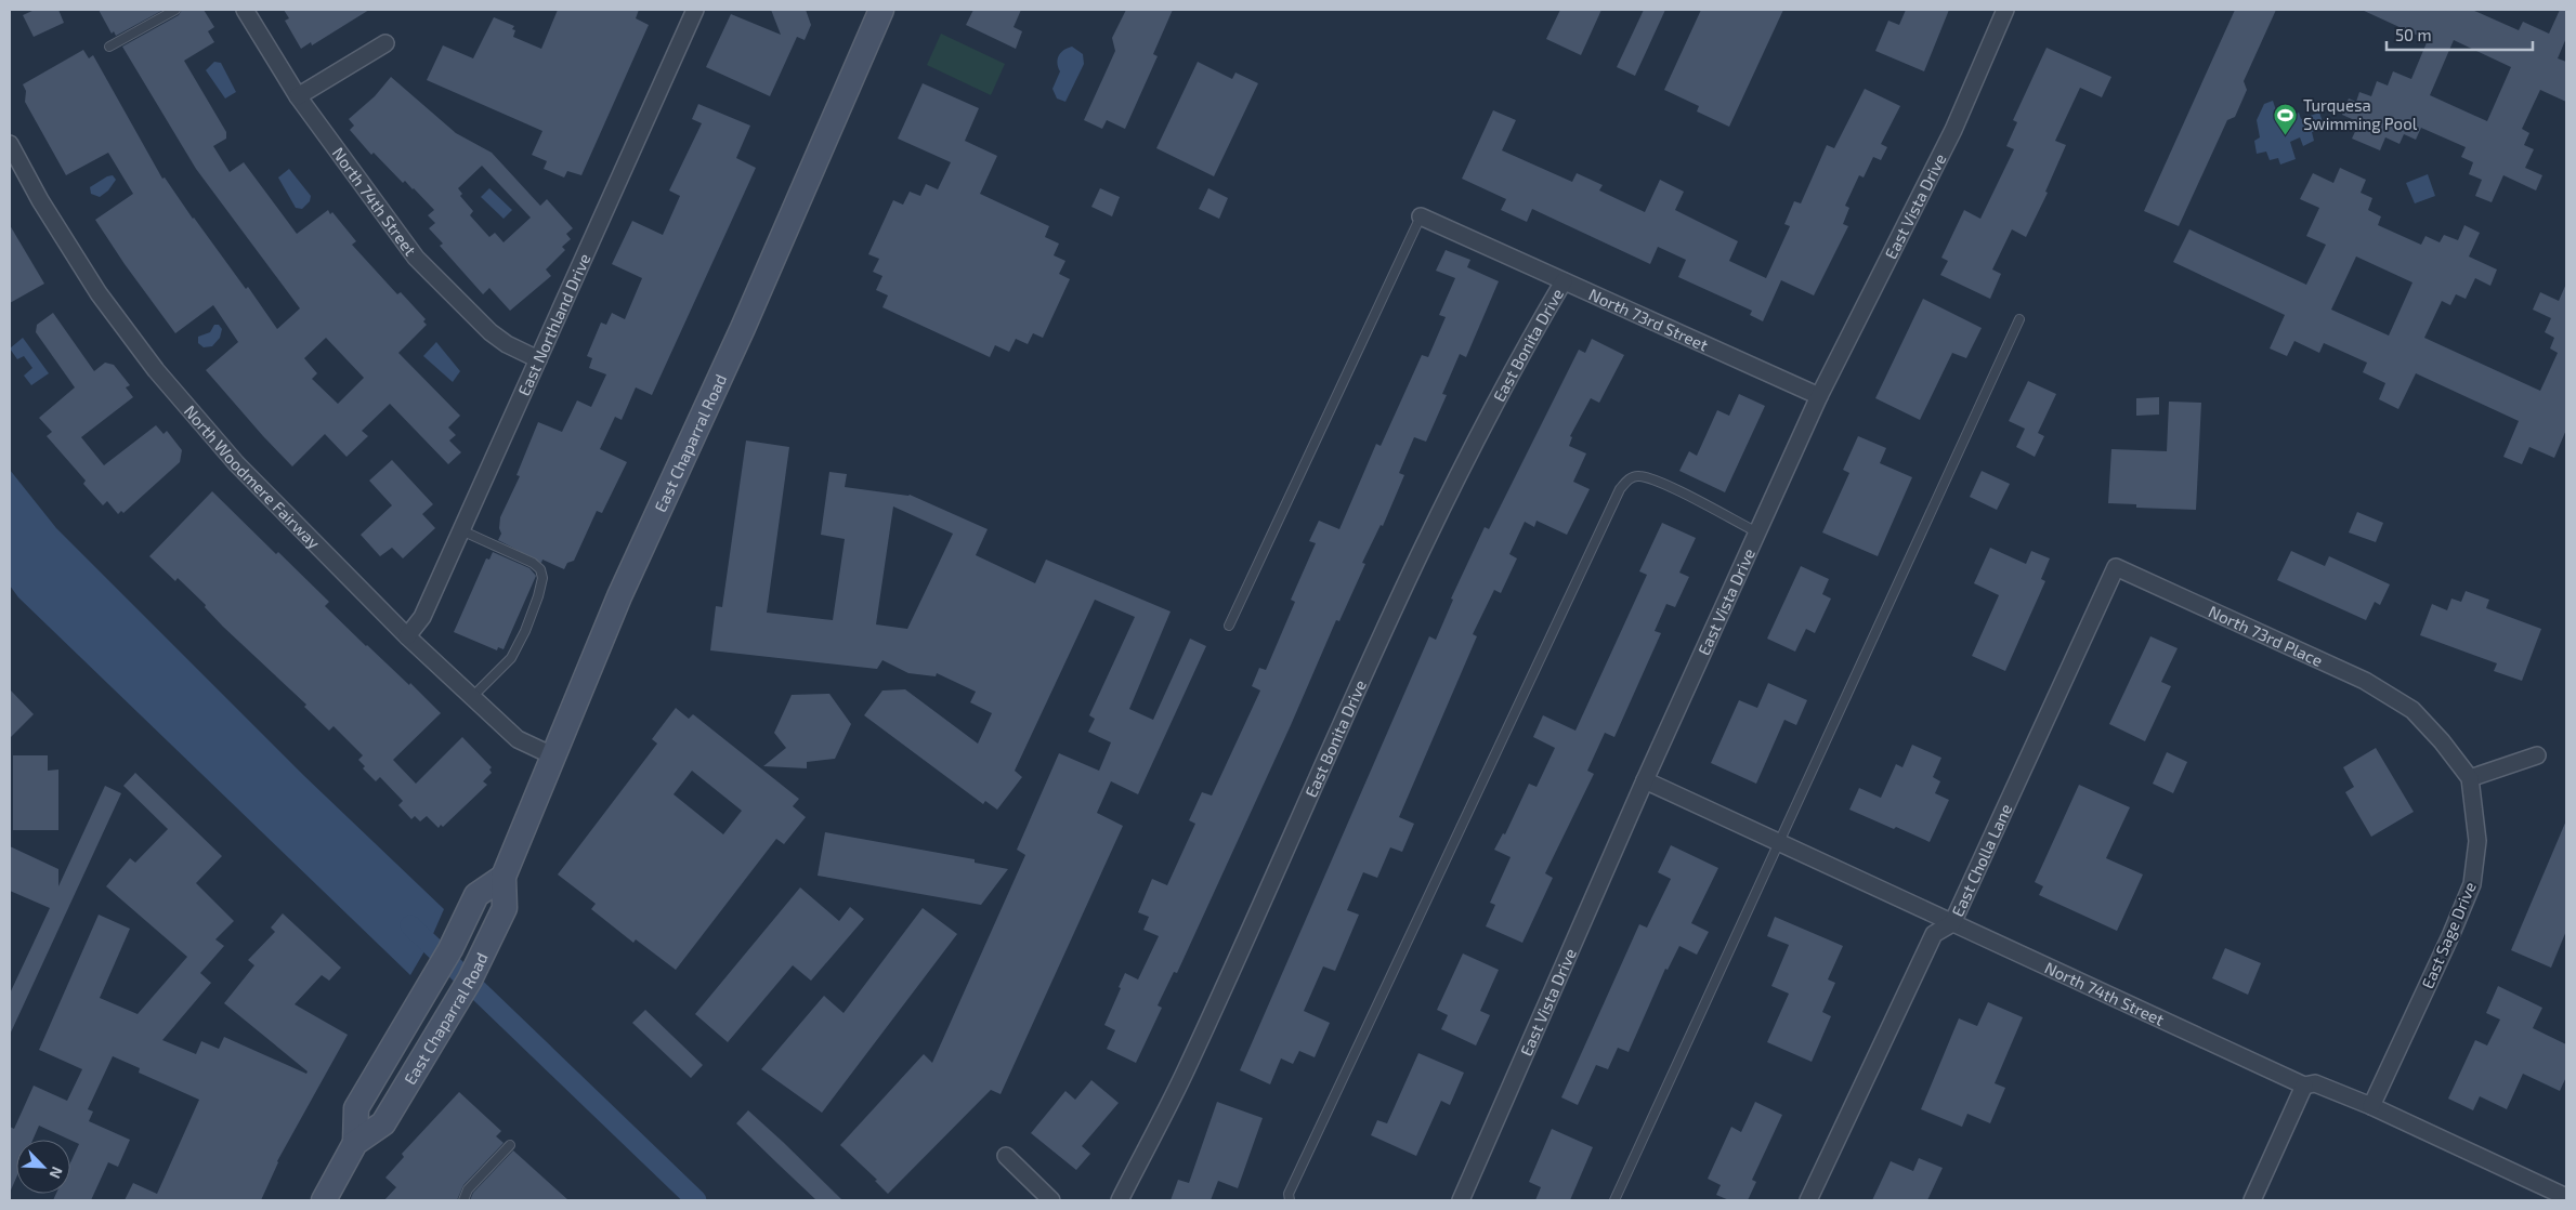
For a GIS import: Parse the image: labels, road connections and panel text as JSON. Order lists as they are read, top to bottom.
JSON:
{
  "streets": {
    "main road": ["East Chaparral Road"],
    "street": [
      "North 74th Street",
      "East Vista Drive",
      "North 73rd Street",
      "East Northland Drive",
      "East Bonita Drive",
      "North Woodmere Fairway",
      "North 73rd Place",
      "East Cholla Lane",
      "East Sage Drive"
    ]
  },
  "crossings": [
    ["North 74th Street", "East Vista Drive"],
    ["North 74th Street", "East Northland Drive"],
    ["North 74th Street", "East Cholla Lane"],
    ["North 74th Street", "East Sage Drive"],
    ["East Vista Drive", "North 73rd Street"],
    ["North 73rd Street", "East Bonita Drive"],
    ["East Northland Drive", "North Woodmere Fairway"],
    ["East Chaparral Road", "North Woodmere Fairway"],
    ["North 73rd Place", "East Cholla Lane"],
    ["North 73rd Place", "East Sage Drive"]
  ],
  "places": {
    "sports": ["Turquesa Swimming Pool"]
  },
  "scale_bar": "50 m",
  "north": "bottom right"
}
